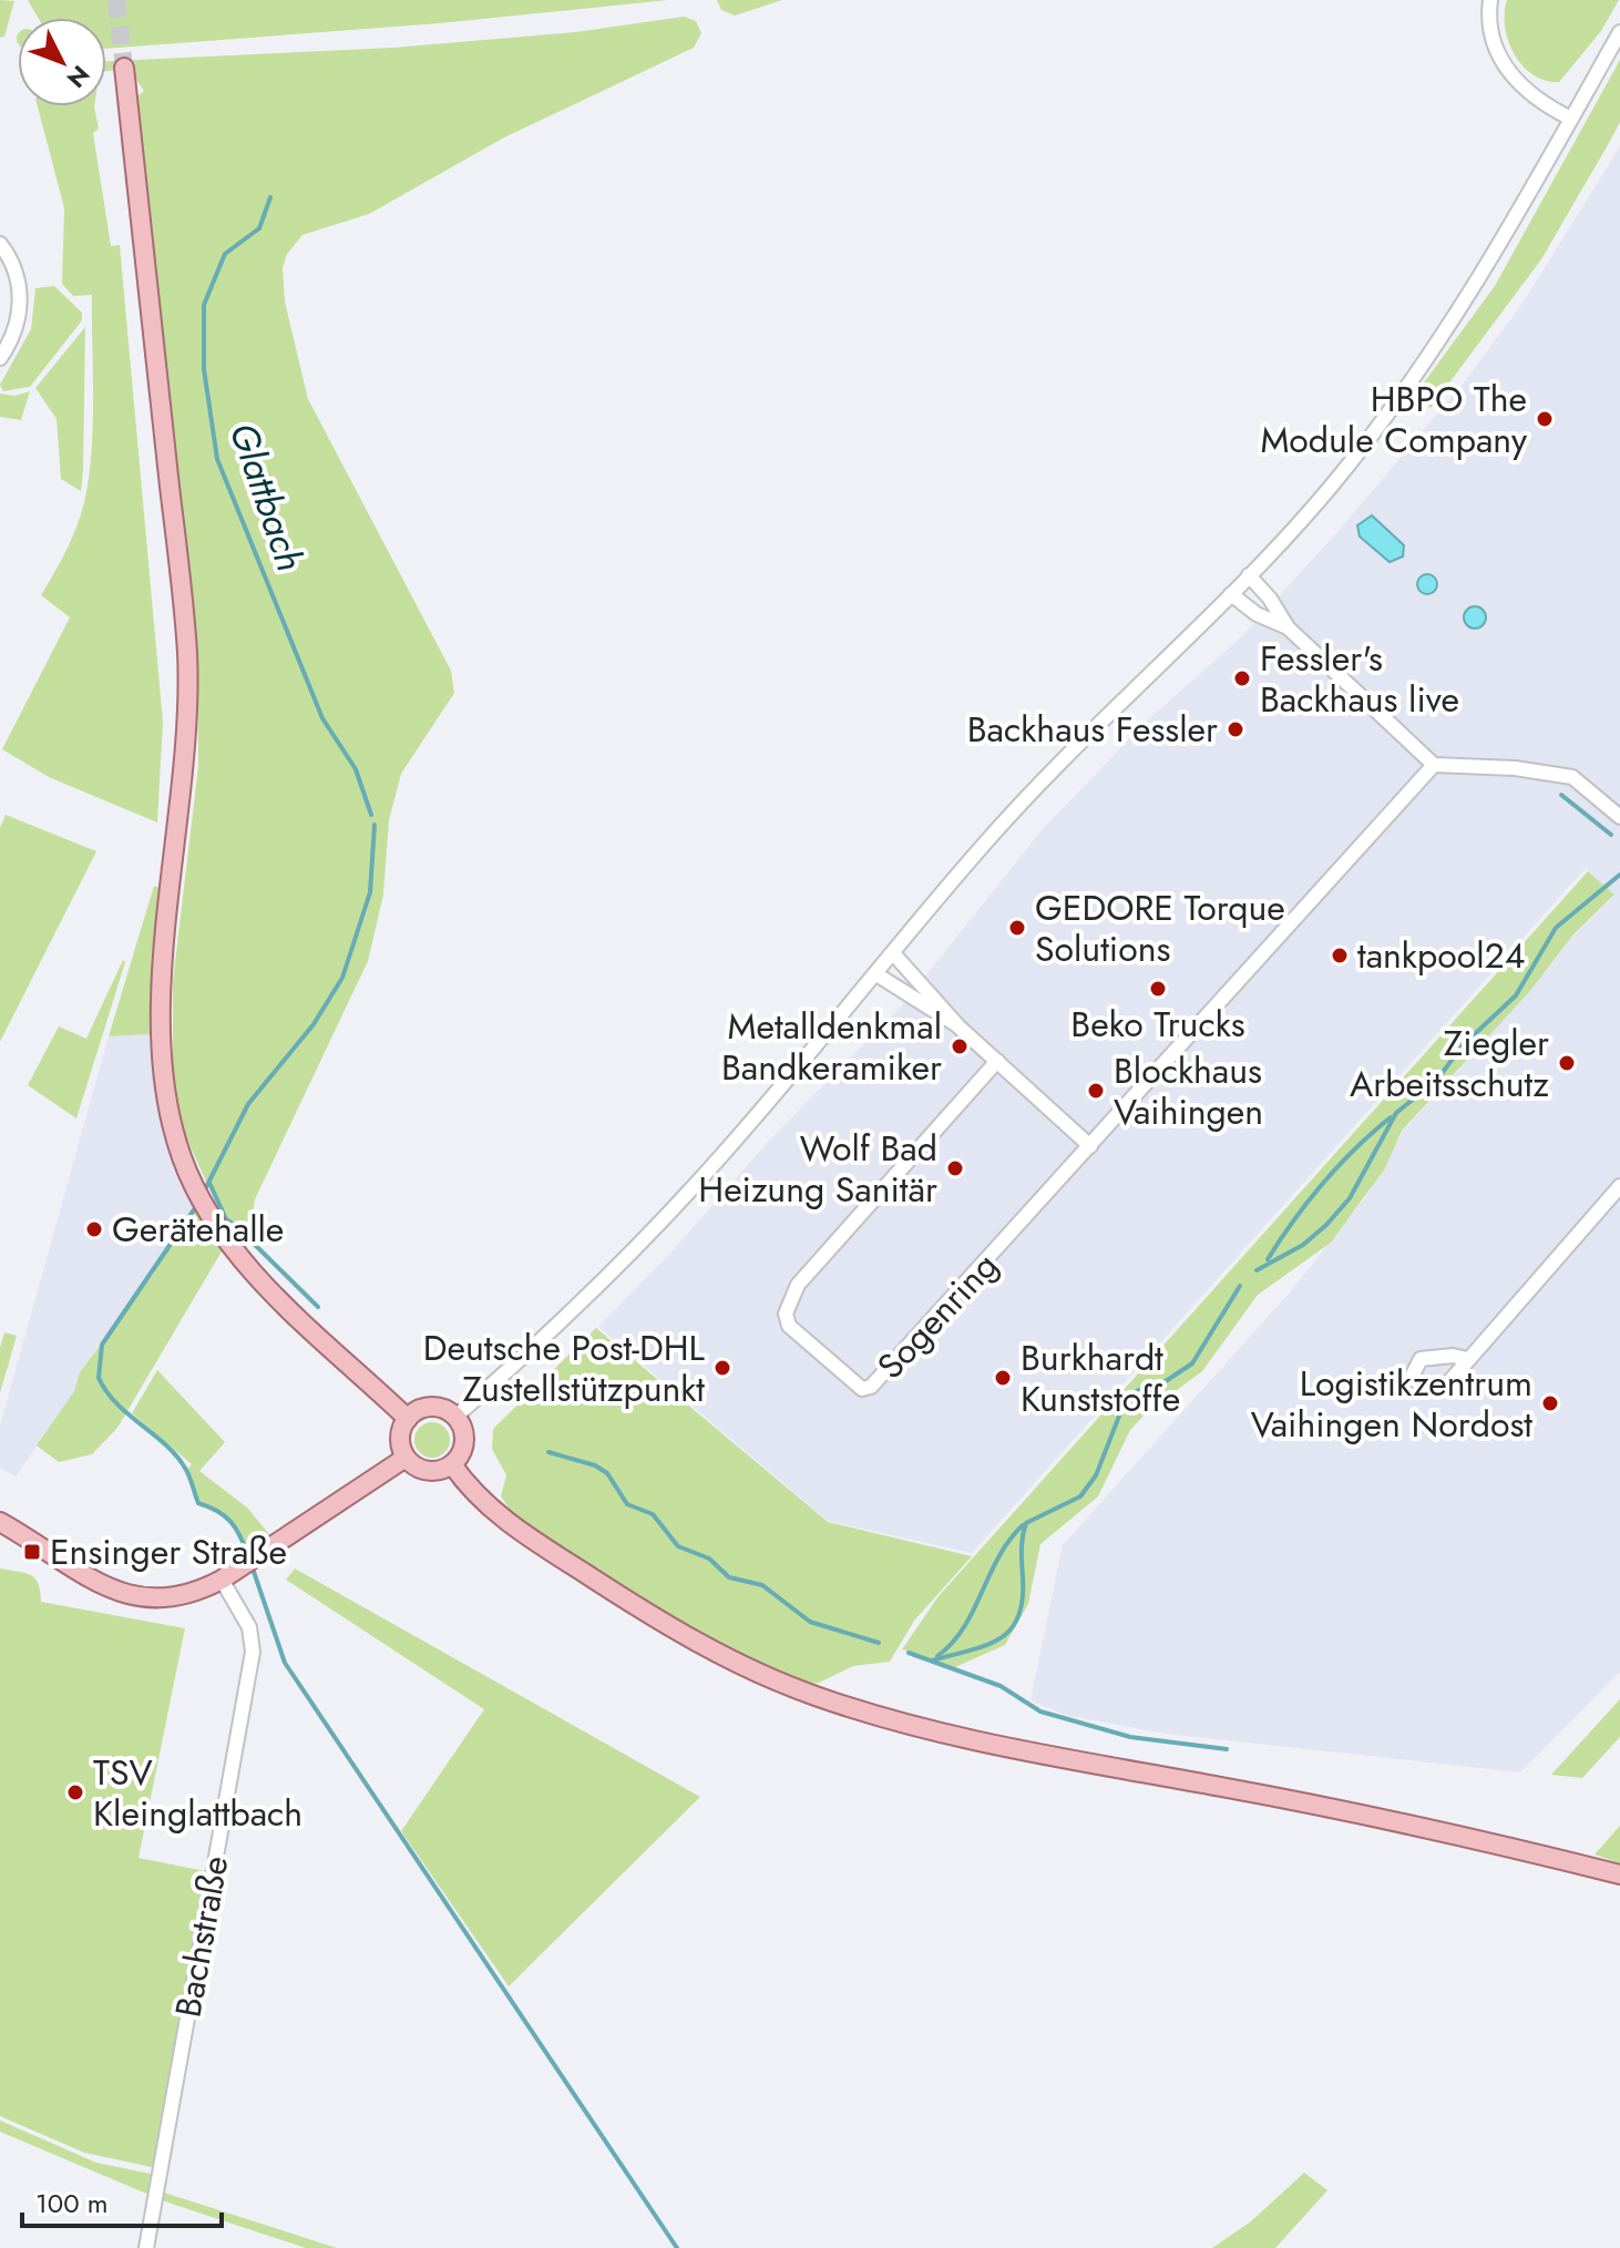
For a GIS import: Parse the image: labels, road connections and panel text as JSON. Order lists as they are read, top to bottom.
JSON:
{
  "streets": {
    "street": ["Sogenring", "Bachstraße"]
  },
  "water": ["Glattbach"],
  "places": {
    "other": [
      "HBPO The Module Company",
      "Fessler's Backhaus live",
      "Backhaus Fessler",
      "GEDORE Torque Solutions",
      "tankpool24",
      "Beko Trucks",
      "Metalldenkmal Bandkeramiker",
      "Ziegler Arbeitsschutz",
      "Blockhaus Vaihingen",
      "Wolf Bad Heizung Sanitär",
      "Gerätehalle",
      "Deutsche Post-DHL Zustellstützpunkt",
      "Burkhardt Kunststoffe",
      "Logistikzentrum Vaihingen Nordost",
      "TSV Kleinglattbach"
    ],
    "transit": ["Ensinger Straße"]
  },
  "scale_bar": "100 m",
  "north": "bottom right"
}
